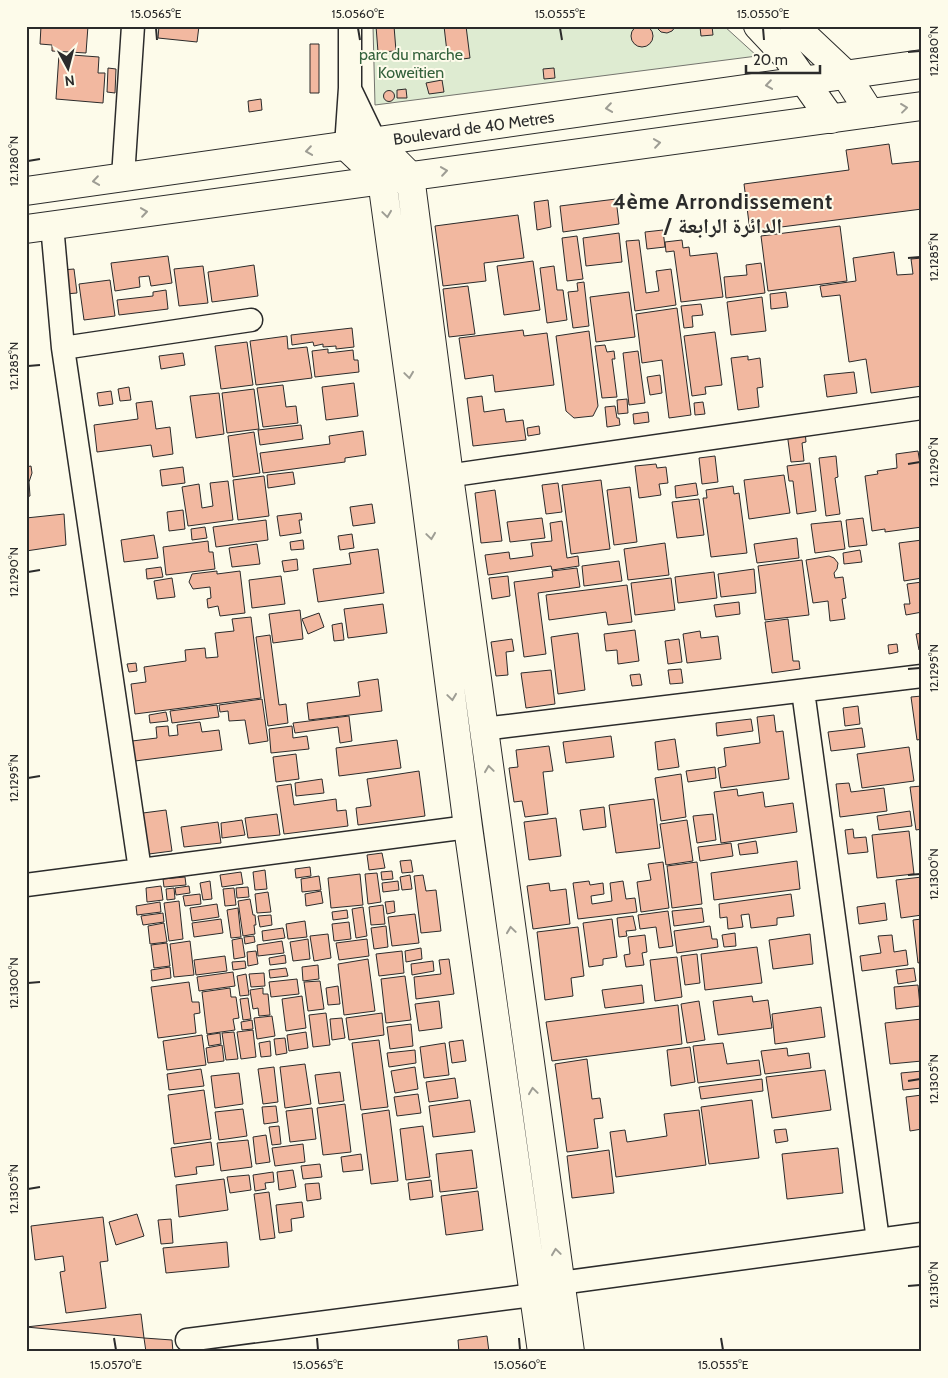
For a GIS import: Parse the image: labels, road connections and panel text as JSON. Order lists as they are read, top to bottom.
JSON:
{
  "streets": {
    "street": ["Boulevard de 40 Metres"]
  },
  "districts": ["4ème Arrondissement / الدائرة الرابعة"],
  "parks": ["parc du marche Koweïtien"],
  "scale_bar": "20 m",
  "north": "bottom",
  "coordinates": [
    "15.0565°E",
    "15.0560°E",
    "15.0555°E",
    "15.0550°E",
    "12.1280°N",
    "12.1285°N",
    "12.1290°N",
    "12.1295°N",
    "12.1300°N",
    "12.1305°N",
    "12.1310°N",
    "15.0570°E"
  ]
}
